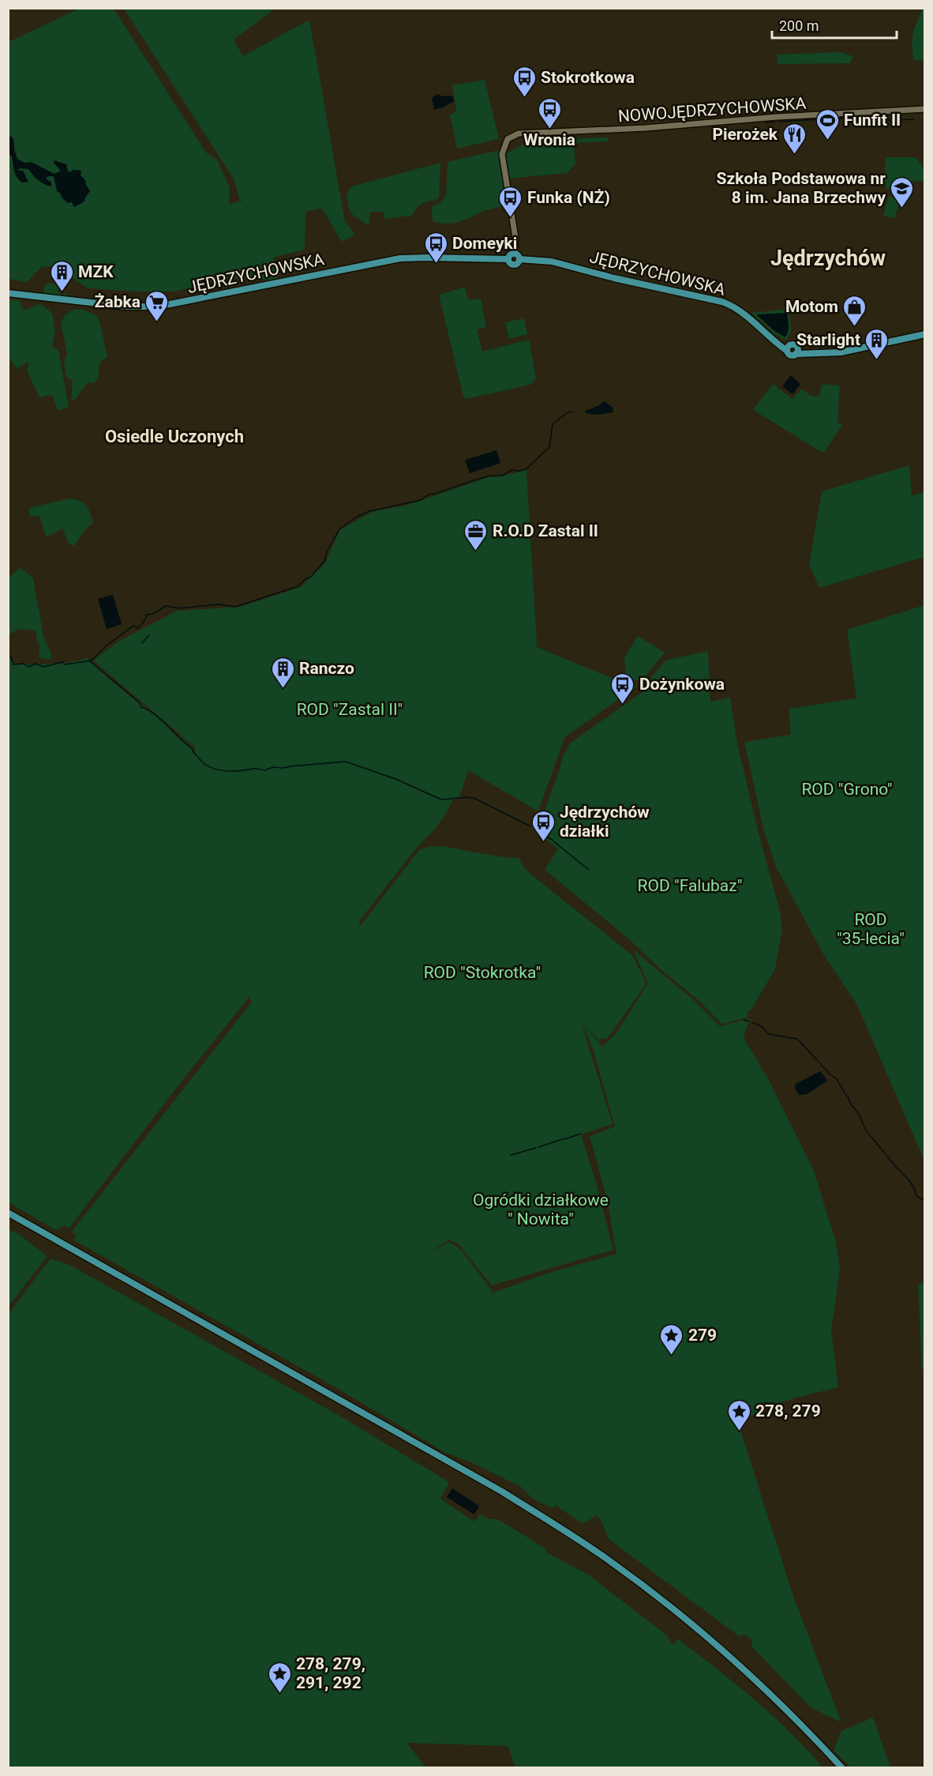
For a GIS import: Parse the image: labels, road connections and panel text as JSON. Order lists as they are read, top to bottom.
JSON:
{
  "streets": {
    "main road": ["JĘDRZYCHOWSKA"],
    "street": ["NOWOJĘDRZYCHOWSKA"]
  },
  "crossings": [
    ["NOWOJĘDRZYCHOWSKA", "JĘDRZYCHOWSKA"]
  ],
  "districts": ["Jędrzychów", "Osiedle Uczonych"],
  "parks": [
    "ROD \"Zastal II\"",
    "ROD \"Grono\"",
    "ROD \"Falubaz\"",
    "ROD \"35-lecia\"",
    "ROD \"Stokrotka\"",
    "Ogródki działkowe \" Nowita\""
  ],
  "places": {
    "bus stop": [
      "Stokrotkowa",
      "Wronia",
      "Funka (NŻ)",
      "Domeyki",
      "Dożynkowa",
      "Jędrzychów działki"
    ],
    "sports": ["Funfit II"],
    "restaurant": ["Pierożek"],
    "school or university": ["Szkoła Podstawowa nr 8 im. Jana Brzechwy"],
    "building": ["MZK", "Starlight", "Ranczo"],
    "supermarket": ["Żabka"],
    "shop": ["Motom"],
    "office": ["R.O.D Zastal II"],
    "place": ["279", "278, 279", "278, 279, 291, 292"]
  },
  "scale_bar": "200 m"
}
